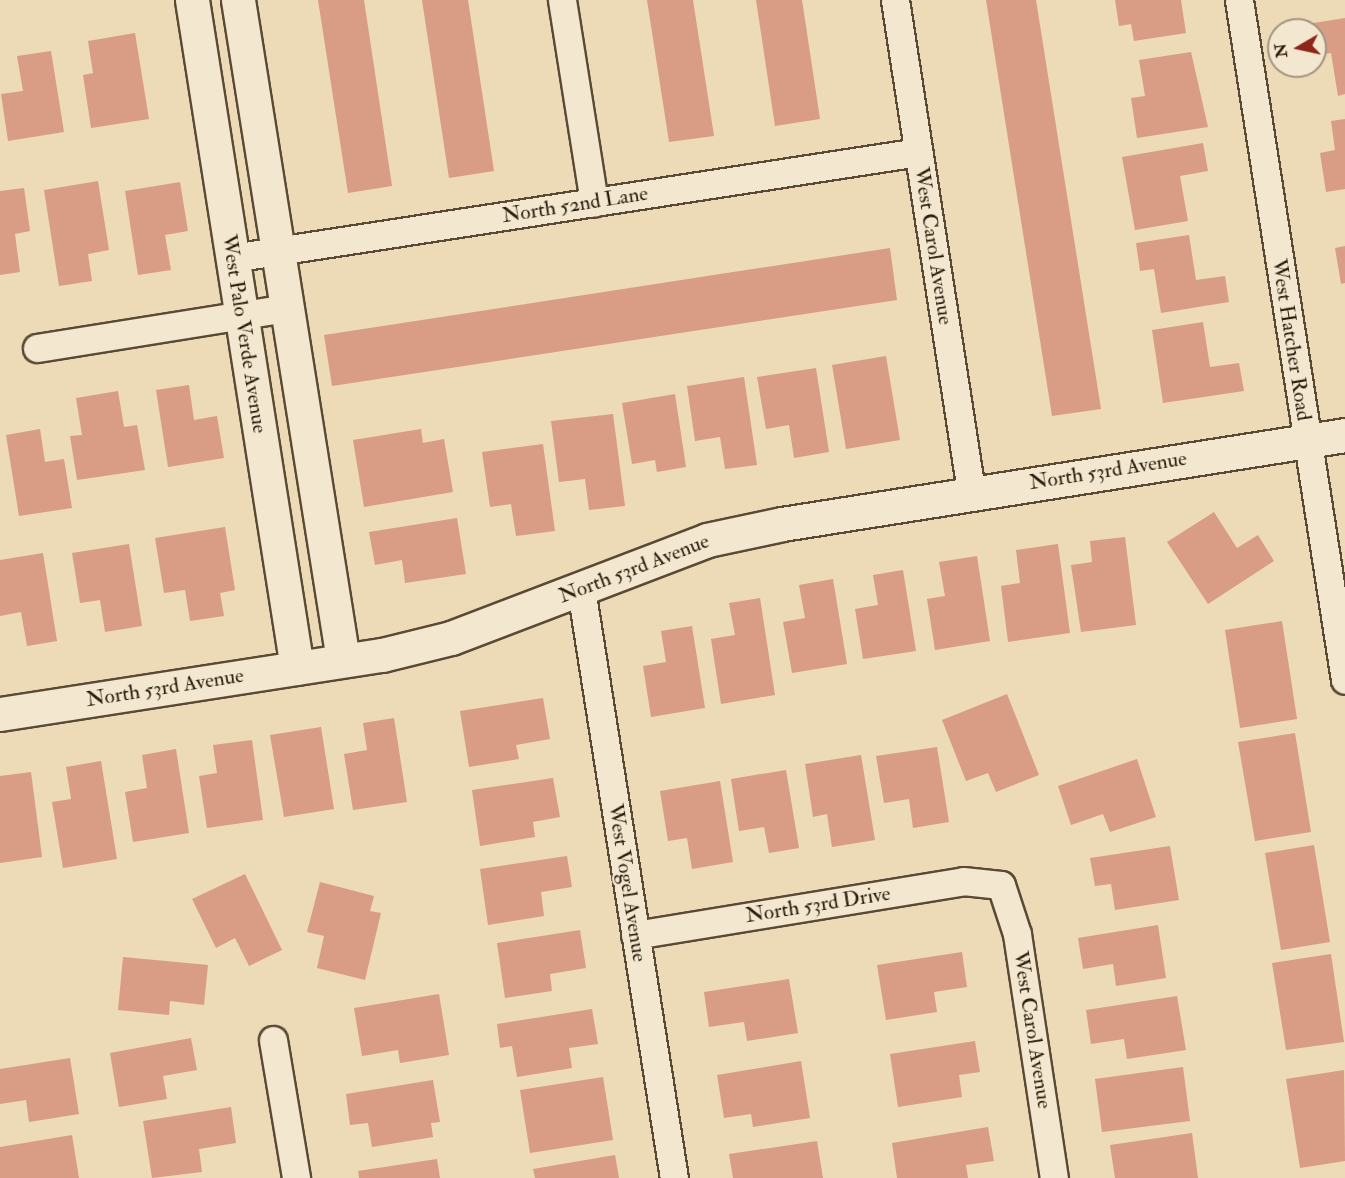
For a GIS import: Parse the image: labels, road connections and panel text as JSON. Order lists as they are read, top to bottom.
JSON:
{
  "streets": {
    "street": [
      "North 52nd Lane",
      "West Carol Avenue",
      "West Palo Verde Avenue",
      "West Hatcher Road",
      "North 53rd Avenue",
      "West Vogel Avenue",
      "North 53rd Drive"
    ]
  },
  "crossings": [
    ["North 52nd Lane", "West Carol Avenue"],
    ["North 52nd Lane", "West Palo Verde Avenue"],
    ["West Carol Avenue", "North 53rd Avenue"],
    ["West Carol Avenue", "North 53rd Drive"],
    ["West Palo Verde Avenue", "North 53rd Avenue"],
    ["West Hatcher Road", "North 53rd Avenue"],
    ["North 53rd Avenue", "West Vogel Avenue"],
    ["West Vogel Avenue", "North 53rd Drive"]
  ],
  "north": "left"
}
